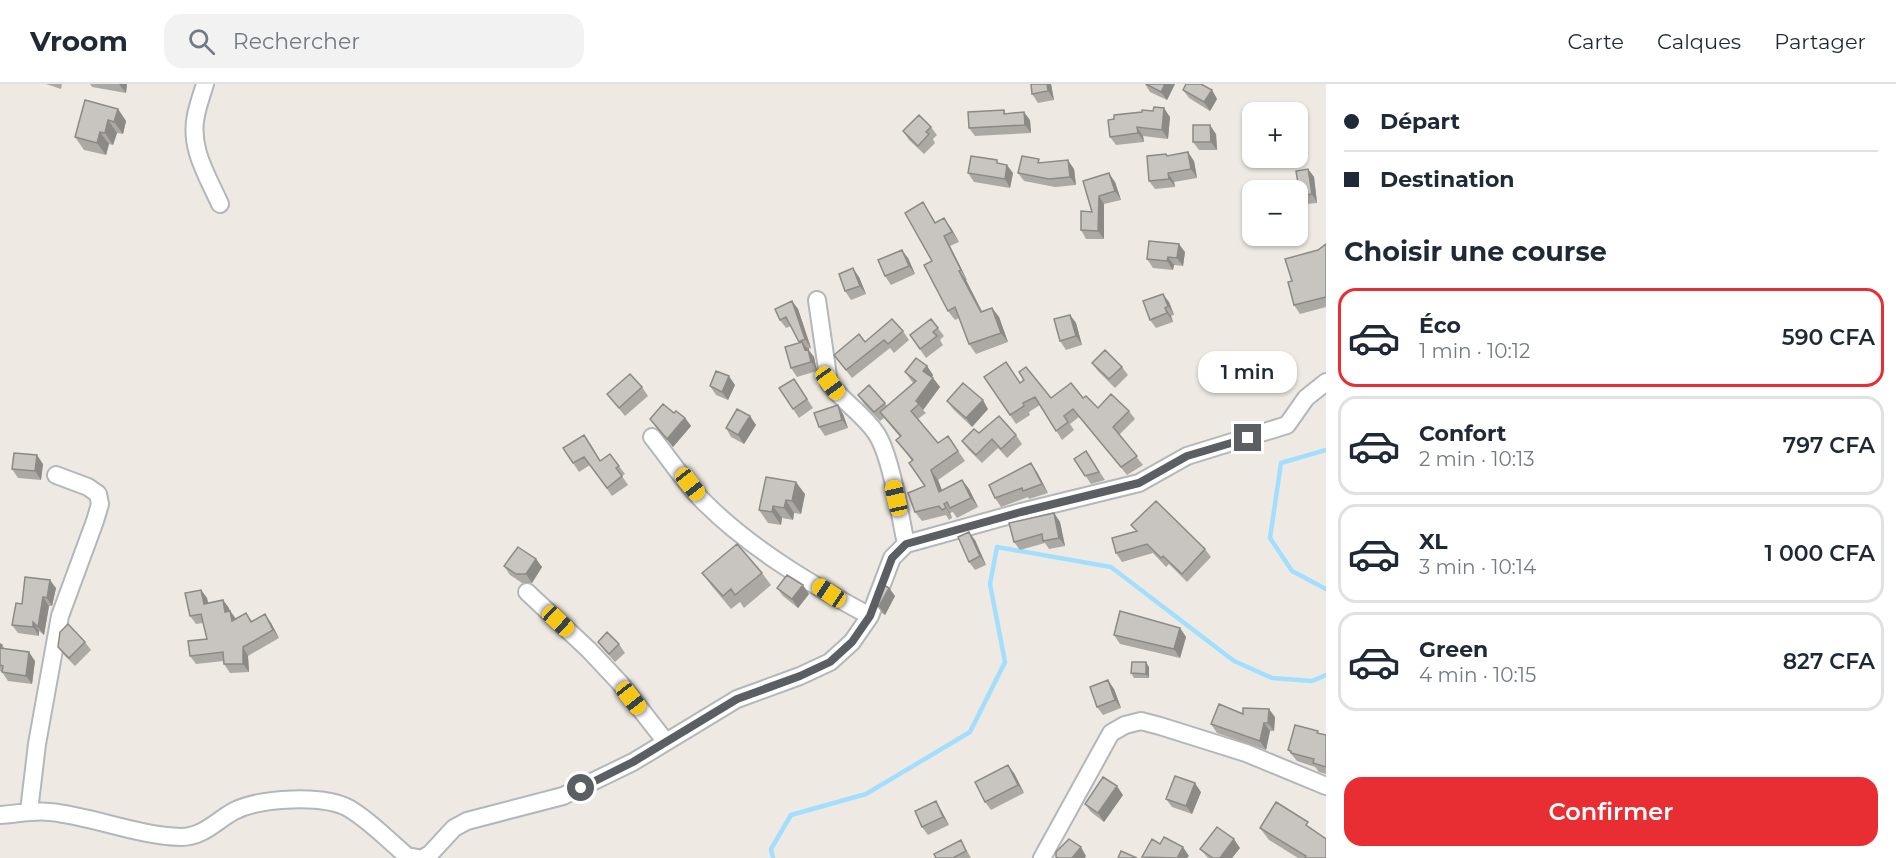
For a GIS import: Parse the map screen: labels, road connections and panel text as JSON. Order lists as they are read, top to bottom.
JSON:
{
  "page": {
    "header": "Vroom",
    "search": "Rechercher",
    "nav": ["Carte", "Calques", "Partager"],
    "banner": ["Départ", "Destination"],
    "map_buttons": ["+", "−"],
    "heading": "Choisir une course",
    "list": [
      {
        "name": "Éco",
        "note": "1 min · 10:12",
        "value": "590 CFA"
      },
      {
        "name": "Confort",
        "note": "2 min · 10:13",
        "value": "797 CFA"
      },
      {
        "name": "XL",
        "note": "3 min · 10:14",
        "value": "1 000 CFA"
      },
      {
        "name": "Green",
        "note": "4 min · 10:15",
        "value": "827 CFA"
      }
    ],
    "bubble": "1 min",
    "buttons": "Confirmer"
  }
}
